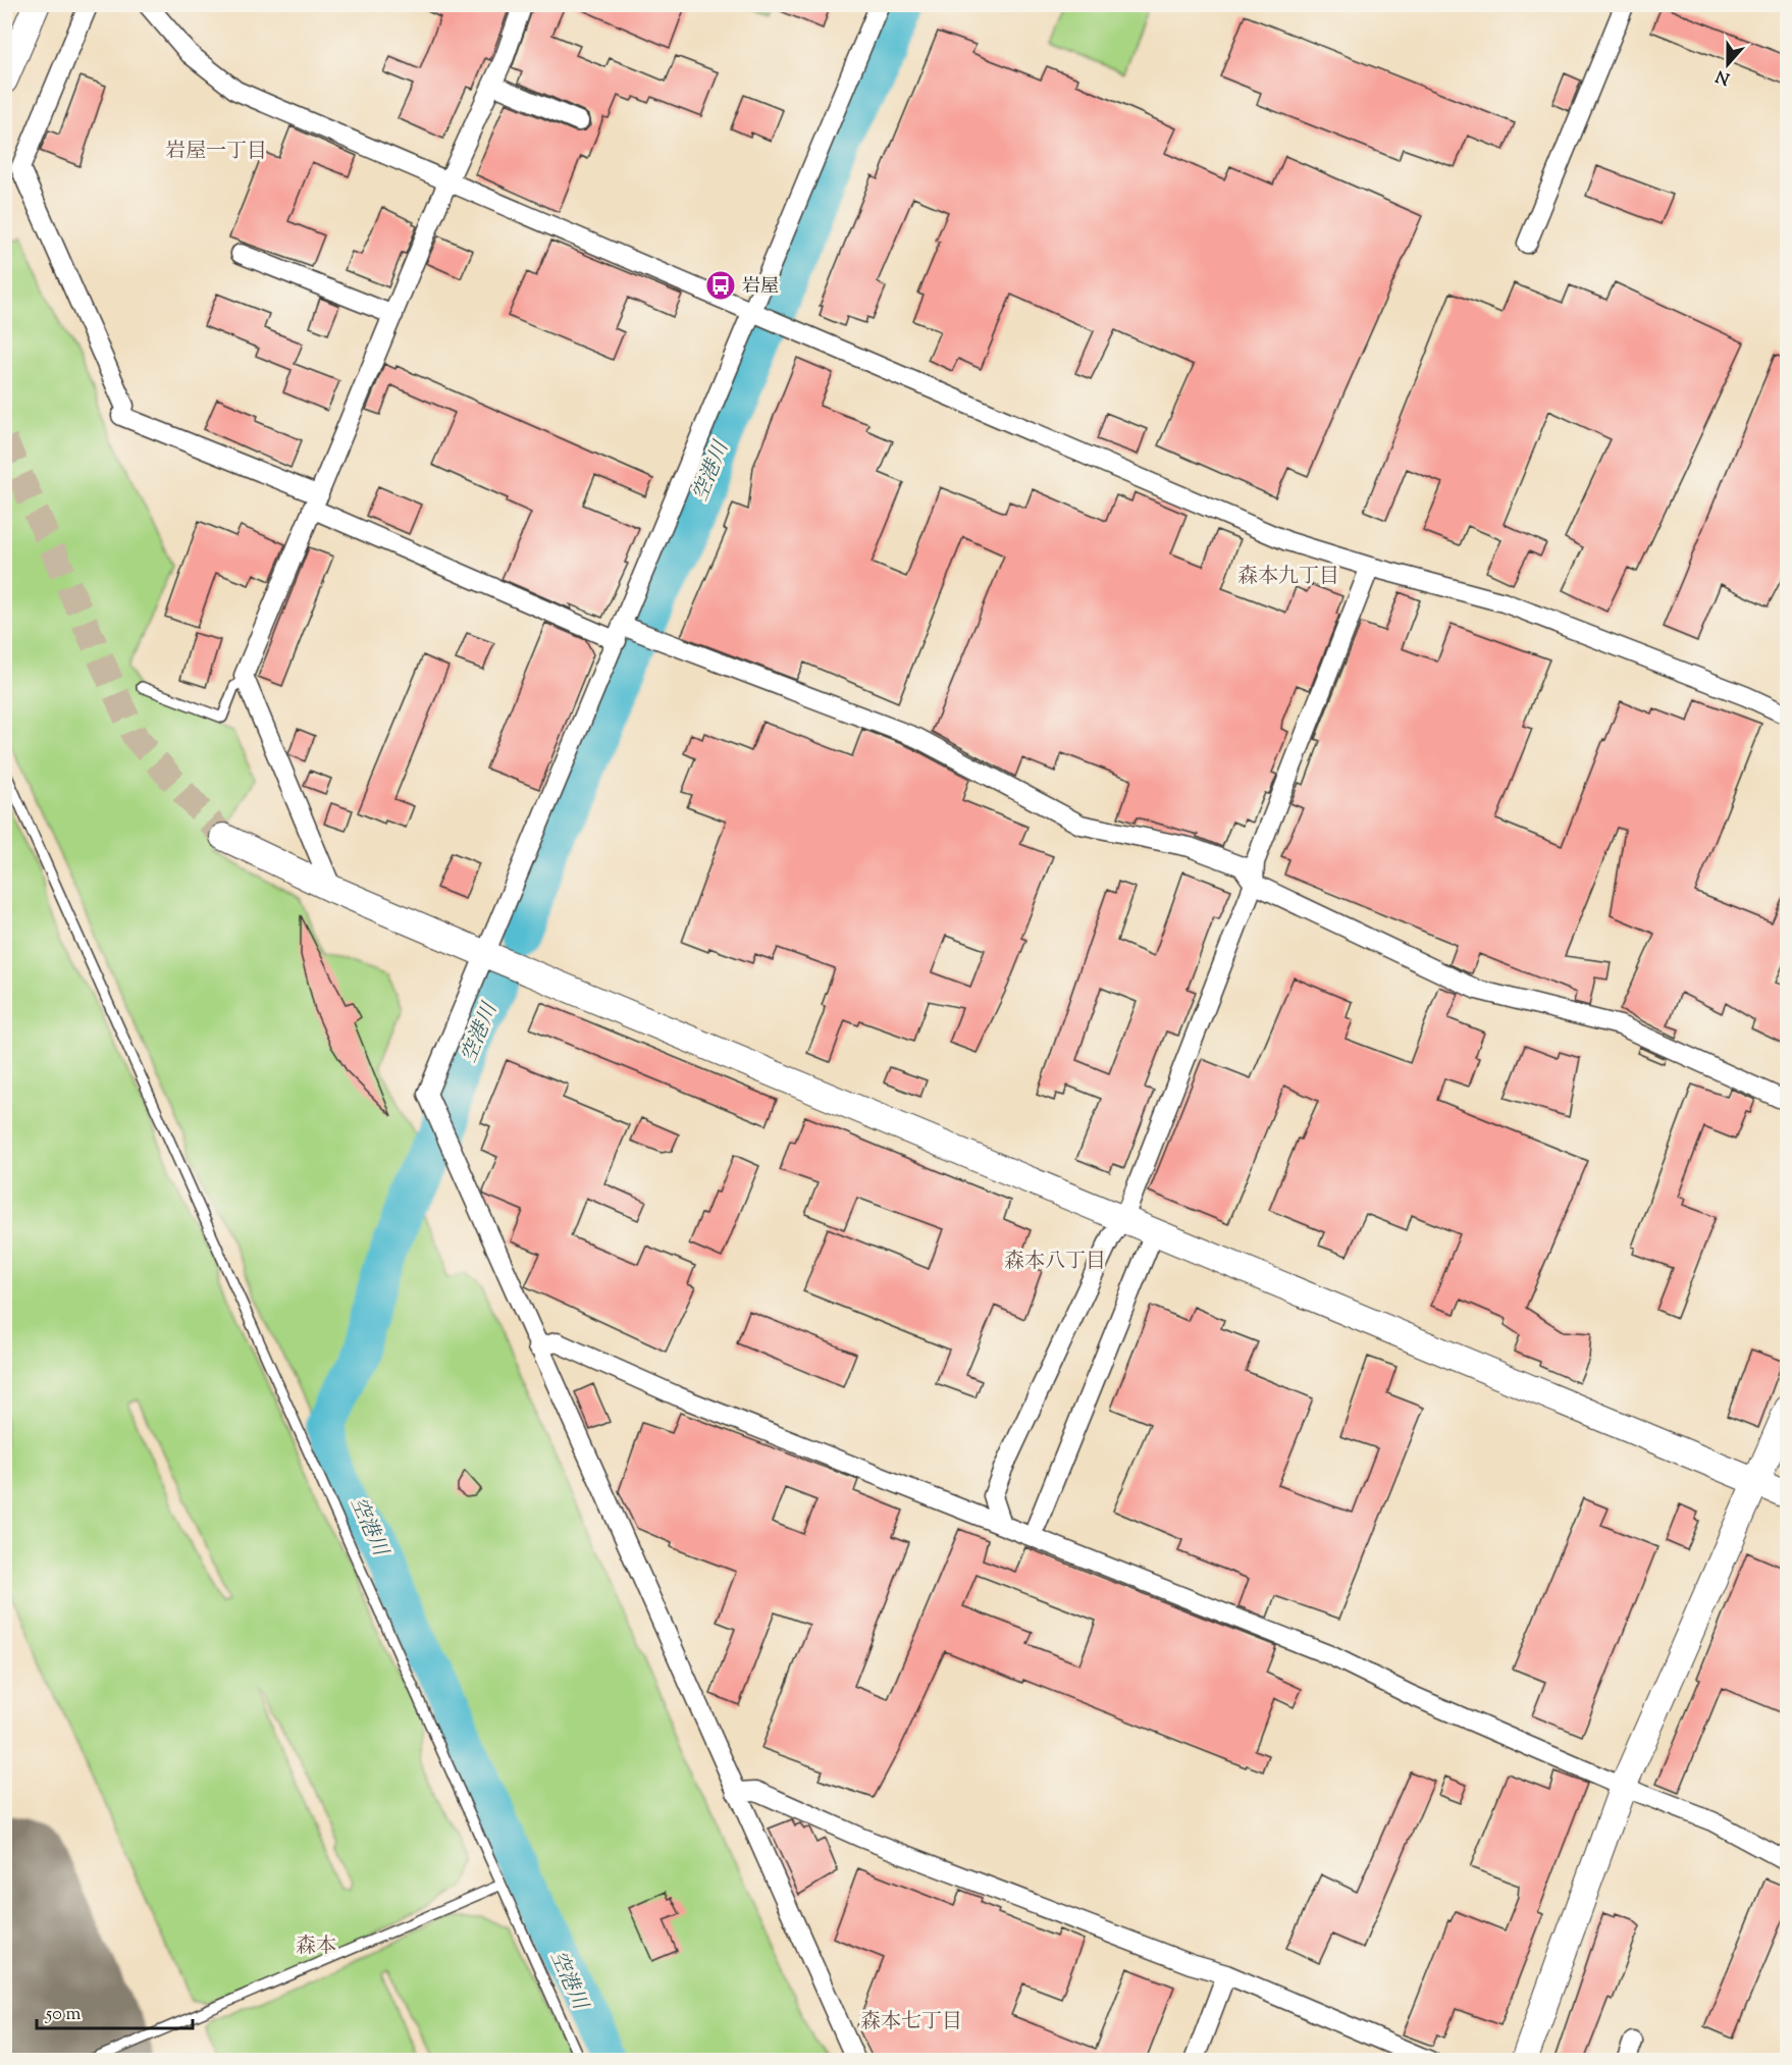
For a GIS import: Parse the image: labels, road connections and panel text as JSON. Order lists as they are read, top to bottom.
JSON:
{
  "districts": [
    "岩屋一丁目",
    "森本九丁目",
    "森本八丁目",
    "森本",
    "森本七丁目"
  ],
  "water": ["空港川"],
  "places": {
    "bus stop": ["岩屋"]
  },
  "scale_bar": "50 m",
  "north": "bottom"
}
